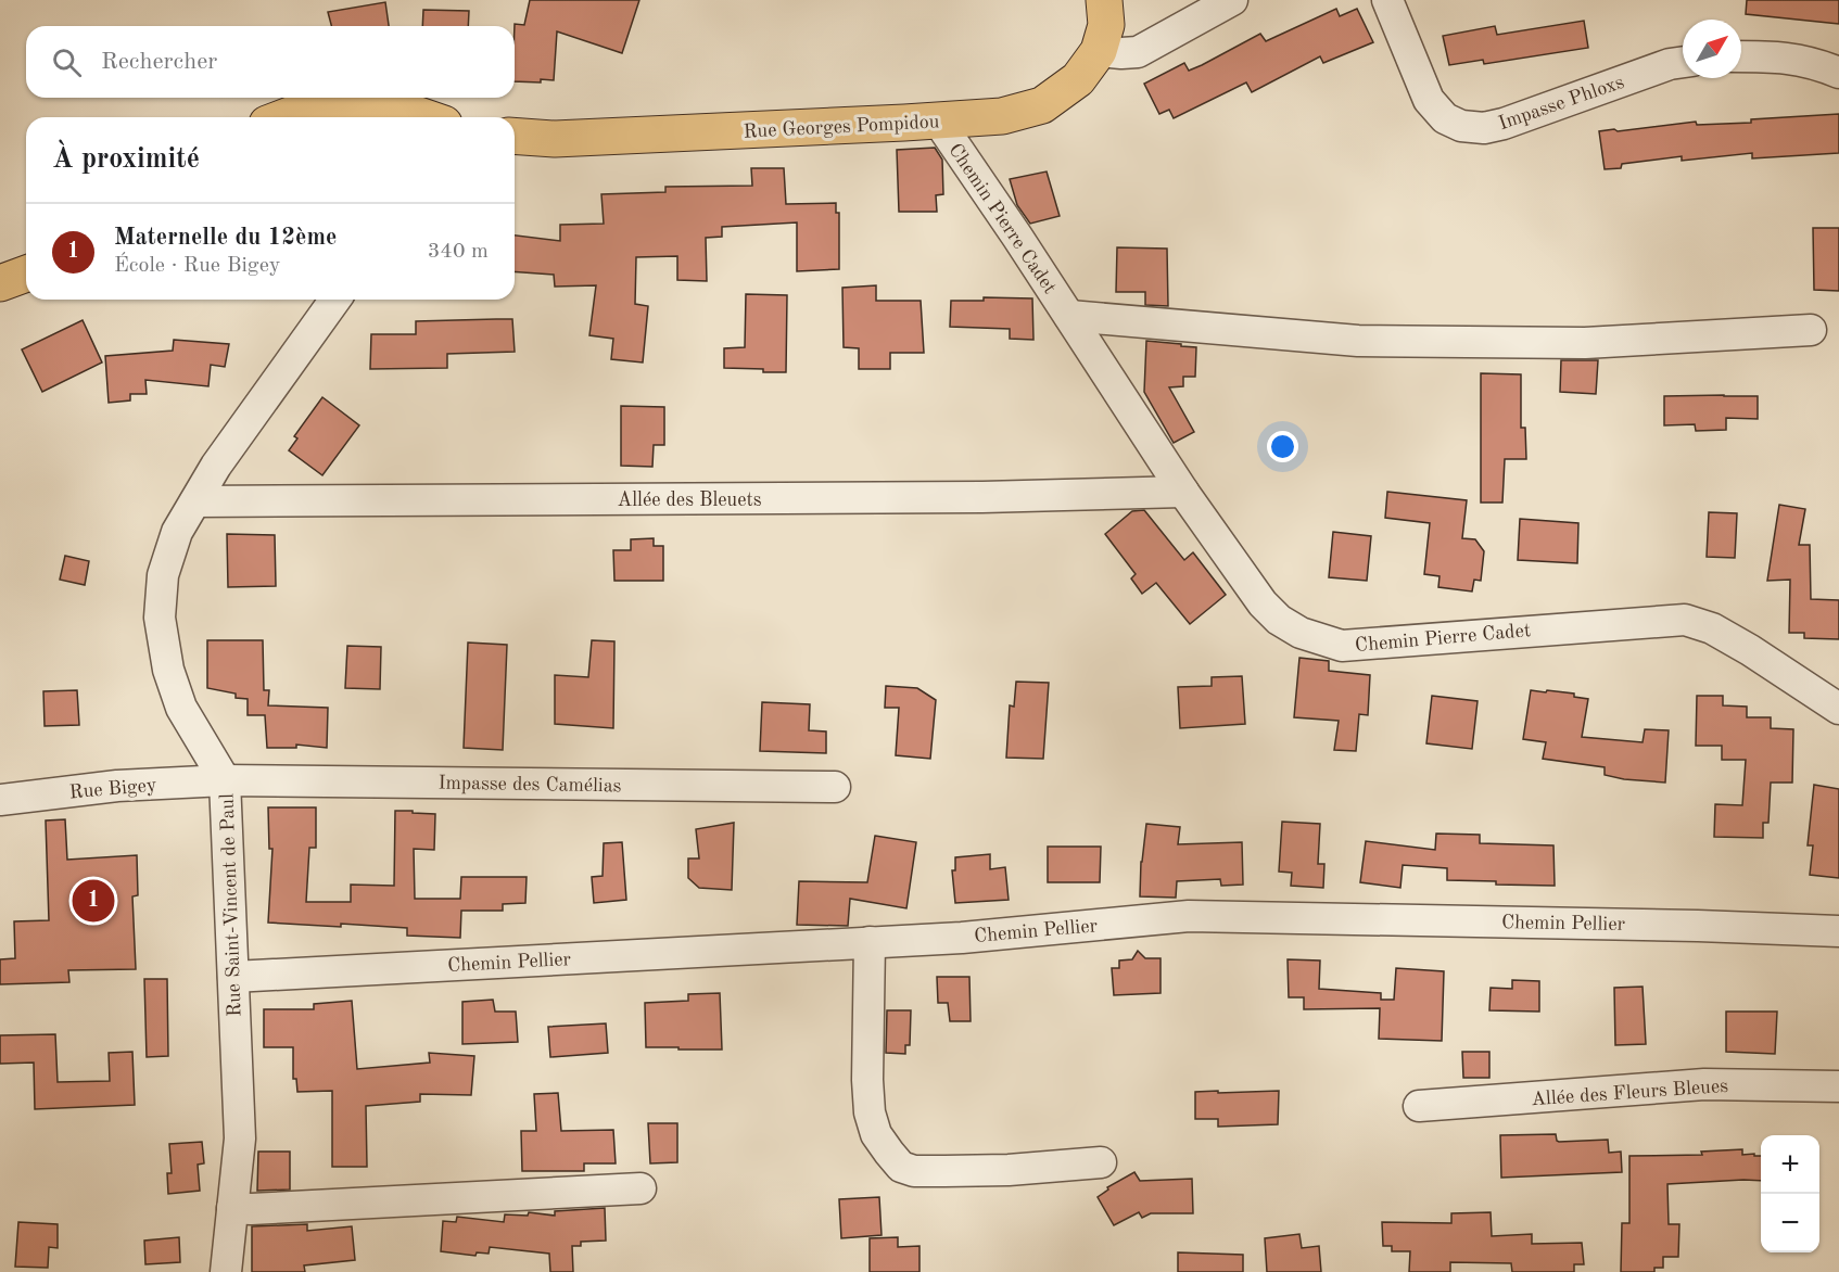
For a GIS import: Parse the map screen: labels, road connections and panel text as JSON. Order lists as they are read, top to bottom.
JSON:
{
  "streets": {
    "main road": ["Rue Georges Pompidou"],
    "street": [
      "Impasse Phloxs",
      "Chemin Pierre Cadet",
      "Allée des Bleuets",
      "Impasse des Camélias",
      "Rue Bigey",
      "Rue Saint-Vincent de Paul",
      "Chemin Pellier",
      "Allée des Fleurs Bleues"
    ]
  },
  "crossings": [
    ["Rue Georges Pompidou", "Chemin Pierre Cadet"],
    ["Chemin Pierre Cadet", "Allée des Bleuets"],
    ["Allée des Bleuets", "Rue Saint-Vincent de Paul"],
    ["Impasse des Camélias", "Rue Bigey"],
    ["Impasse des Camélias", "Rue Saint-Vincent de Paul"],
    ["Rue Bigey", "Rue Saint-Vincent de Paul"],
    ["Rue Saint-Vincent de Paul", "Chemin Pellier"]
  ],
  "north": "top right",
  "page": {
    "search": "Rechercher",
    "heading": "À proximité",
    "list": [
      {
        "mark": "1",
        "name": "Maternelle du 12ème",
        "note": "École · Rue Bigey",
        "value": "340 m"
      }
    ],
    "pins": "1",
    "map_buttons": ["+", "−"]
  }
}
